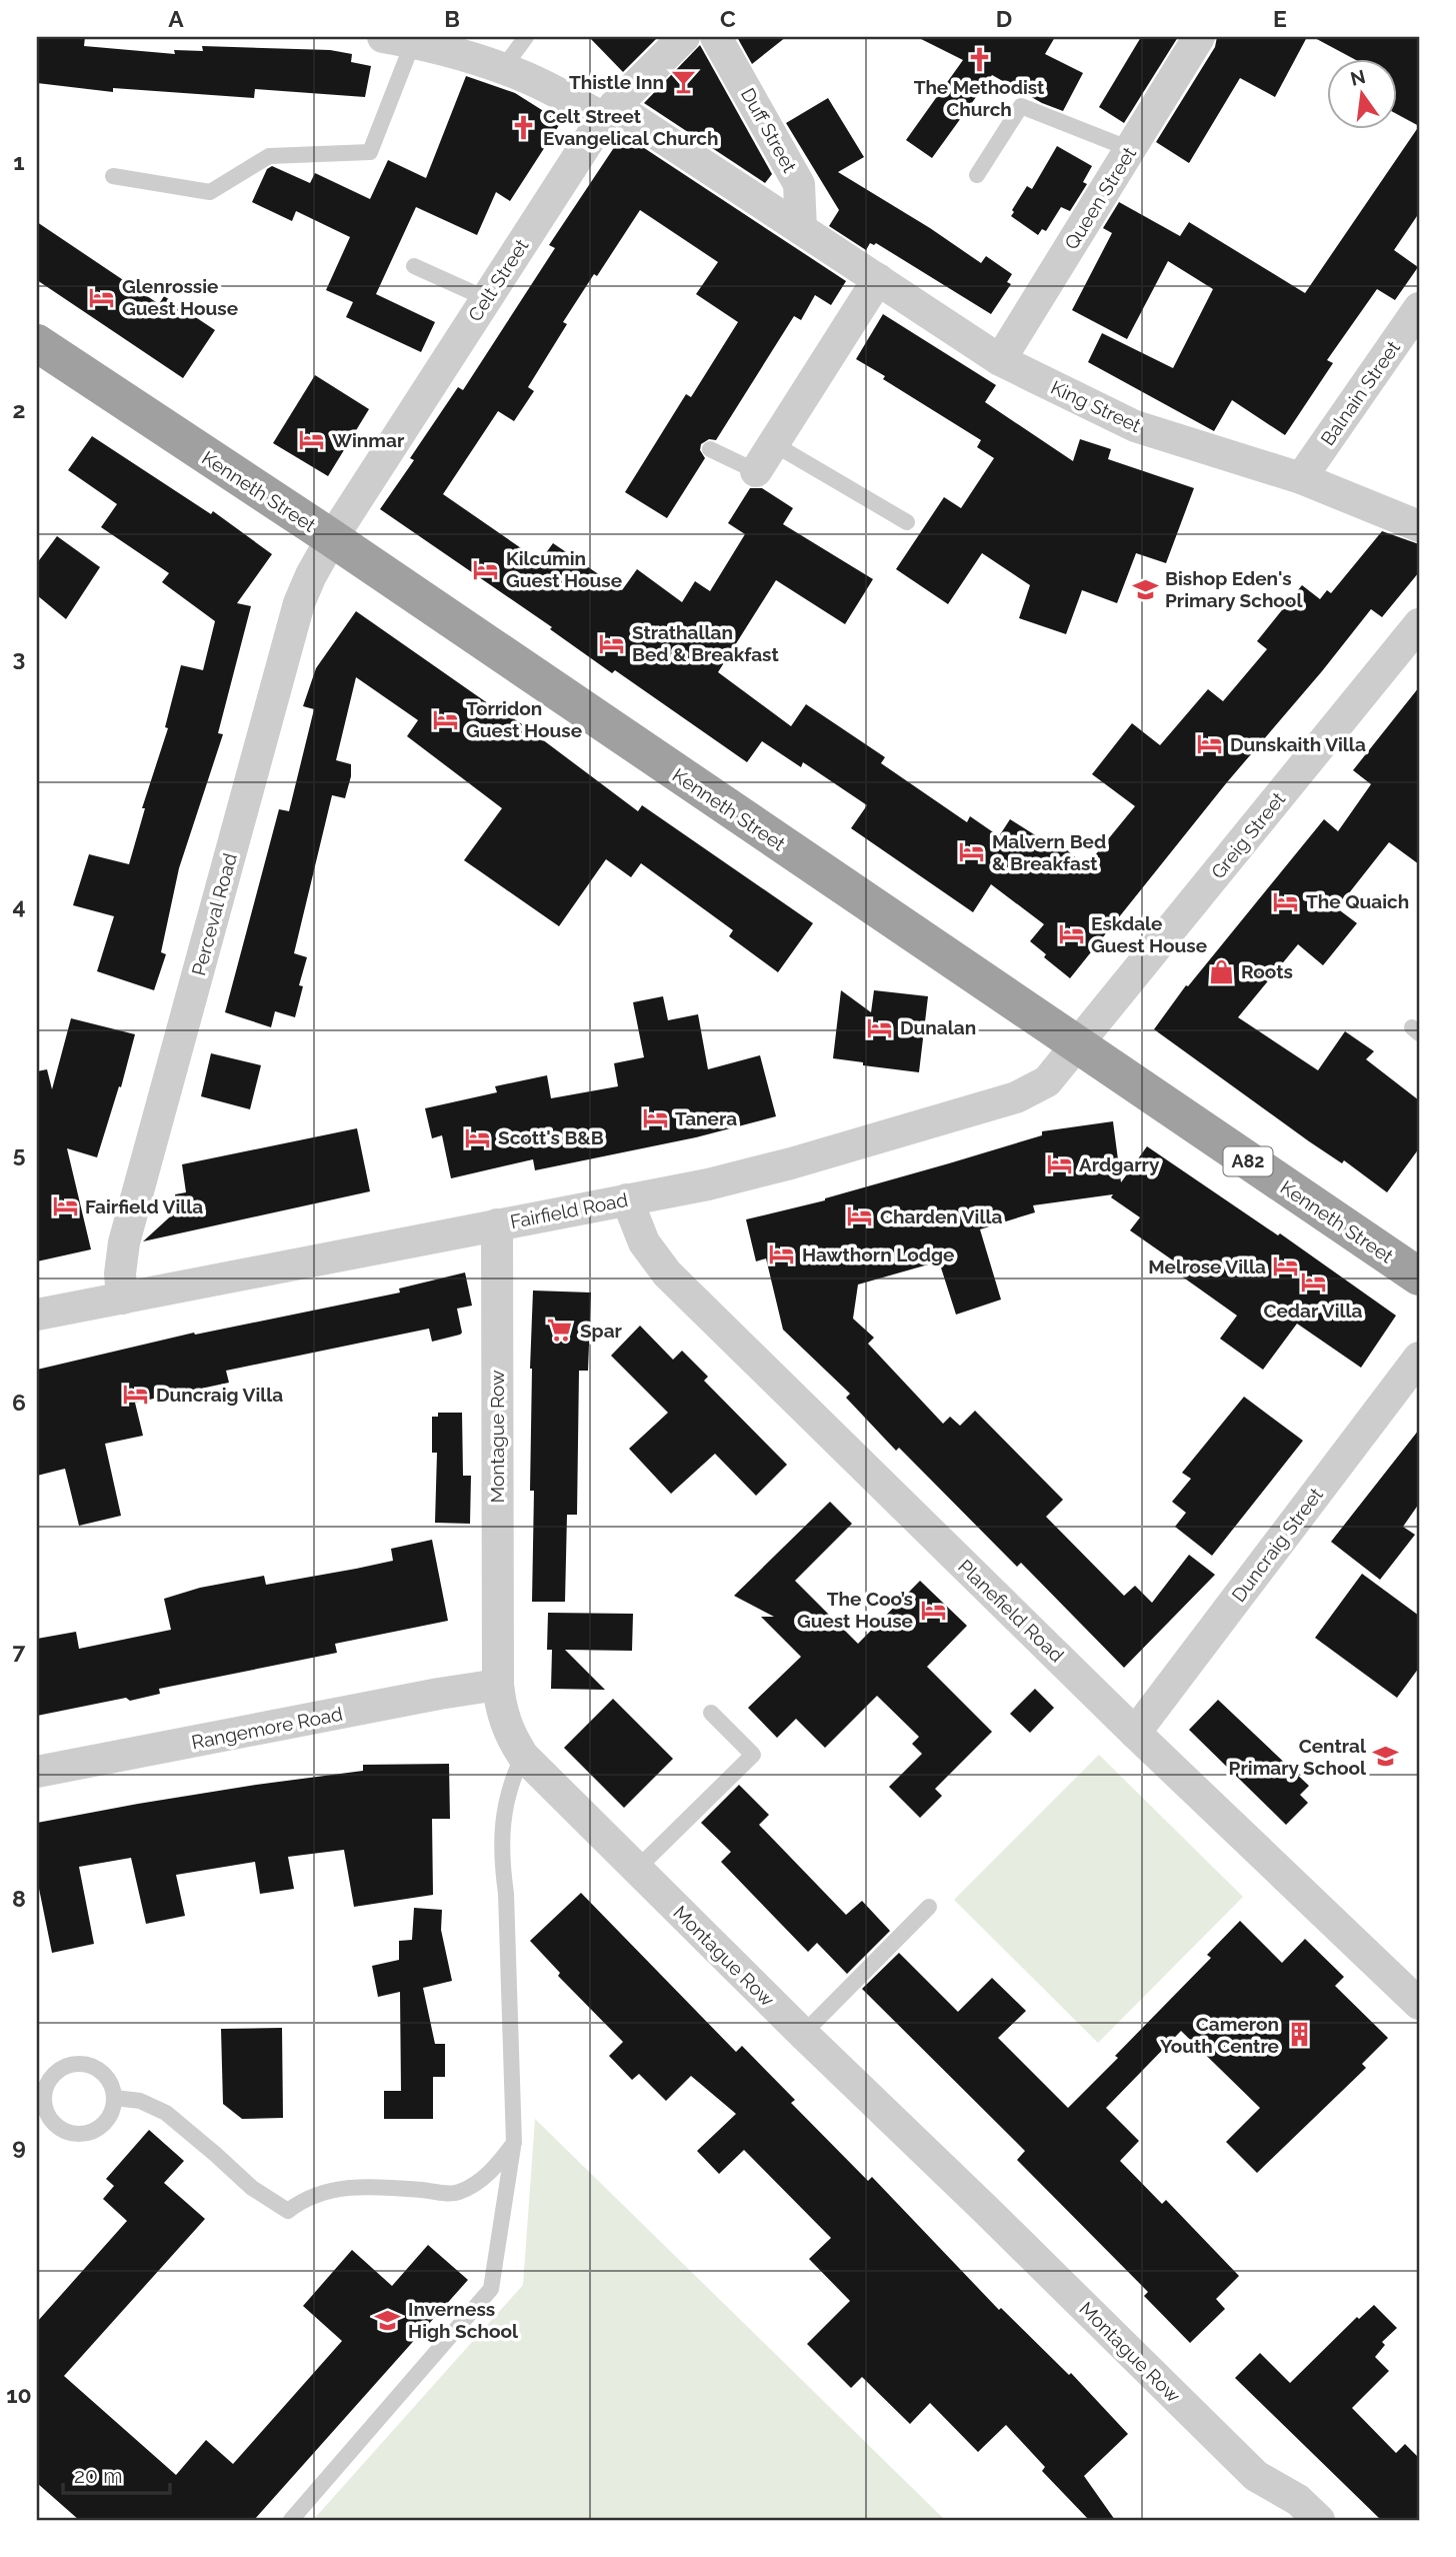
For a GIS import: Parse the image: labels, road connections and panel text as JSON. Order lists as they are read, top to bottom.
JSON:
{
  "streets": {
    "highway": ["Kenneth Street", "A82"],
    "street": [
      "Duff Street",
      "Queen Street",
      "Celt Street",
      "Balnain Street",
      "King Street",
      "Greig Street",
      "Perceval Road",
      "Fairfield Road",
      "Montague Row",
      "Duncraig Street",
      "Planefield Road",
      "Rangemore Road"
    ]
  },
  "crossings": [
    ["Duff Street", "King Street"],
    ["Queen Street", "King Street"],
    ["Celt Street", "King Street"],
    ["Celt Street", "Kenneth Street"],
    ["Celt Street", "Perceval Road"],
    ["Balnain Street", "King Street"],
    ["Kenneth Street", "Greig Street"],
    ["Kenneth Street", "Perceval Road"],
    ["Kenneth Street", "Fairfield Road"],
    ["Greig Street", "Fairfield Road"],
    ["Perceval Road", "Fairfield Road"],
    ["Fairfield Road", "Montague Row"],
    ["Fairfield Road", "Planefield Road"],
    ["Montague Row", "Rangemore Road"],
    ["Duncraig Street", "Planefield Road"]
  ],
  "places": {
    "church": ["The Methodist Church", "Celt Street Evangelical Church"],
    "bar": ["Thistle Inn"],
    "hotel": [
      "Glenrossie Guest House",
      "Winmar",
      "Kilcumin Guest House",
      "Strathallan Bed & Breakfast",
      "Torridon Guest House",
      "Dunskaith Villa",
      "Malvern Bed & Breakfast",
      "The Quaich",
      "Eskdale Guest House",
      "Dunalan",
      "Tanera",
      "Scott's B&B",
      "Ardgarry",
      "Fairfield Villa",
      "Charden Villa",
      "Hawthorn Lodge",
      "Melrose Villa",
      "Cedar Villa",
      "Duncraig Villa",
      "The Coo’s Guest House"
    ],
    "school or university": ["Bishop Eden's Primary School", "Central Primary School", "Inverness High School"],
    "shop": ["Roots"],
    "supermarket": ["Spar"],
    "building": ["Cameron Youth Centre"]
  },
  "scale_bar": "20 m",
  "north": "top",
  "grid": {
    "columns": [
      "A",
      "B",
      "C",
      "D",
      "E"
    ],
    "rows": [
      "1",
      "2",
      "3",
      "4",
      "5",
      "6",
      "7",
      "8",
      "9",
      "10"
    ]
  }
}
